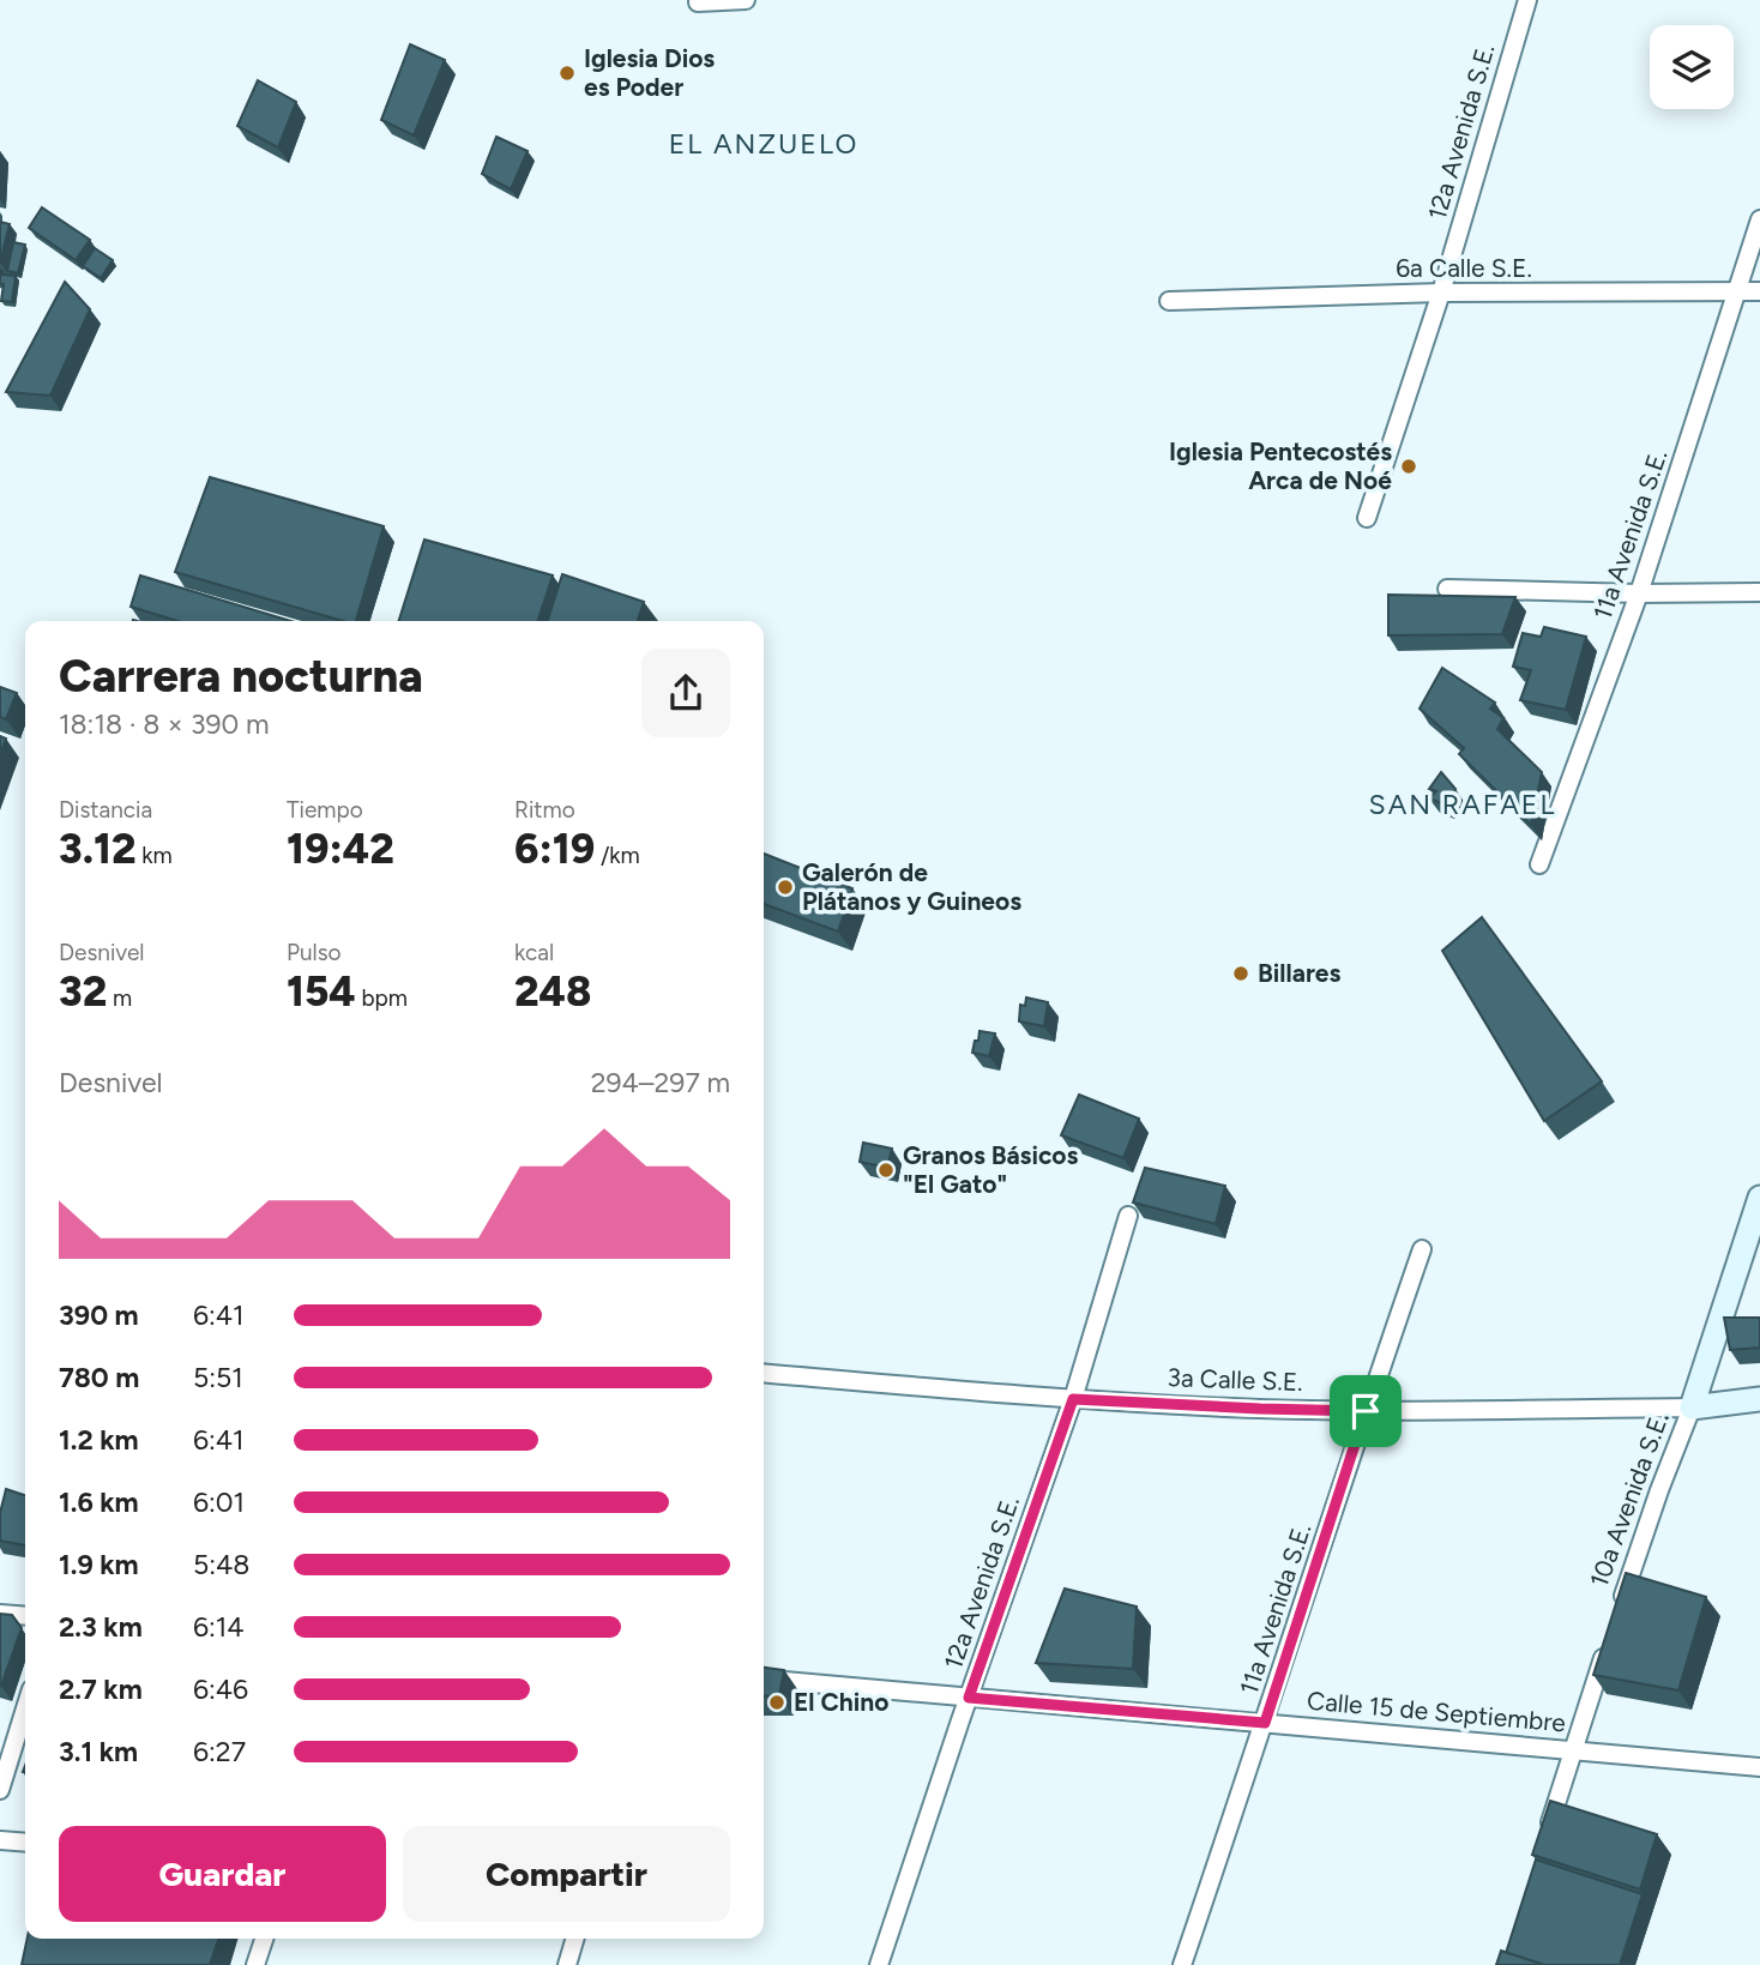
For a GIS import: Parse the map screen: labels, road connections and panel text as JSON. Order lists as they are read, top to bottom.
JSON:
{
  "streets": {
    "street": [
      "12a Avenida S.E.",
      "6a Calle S.E.",
      "11a Avenida S.E.",
      "3a Calle S.E.",
      "10a Avenida S.E.",
      "Calle 15 de Septiembre"
    ]
  },
  "crossings": [
    ["12a Avenida S.E.", "6a Calle S.E."],
    ["12a Avenida S.E.", "3a Calle S.E."],
    ["12a Avenida S.E.", "Calle 15 de Septiembre"],
    ["6a Calle S.E.", "11a Avenida S.E."],
    ["11a Avenida S.E.", "3a Calle S.E."],
    ["11a Avenida S.E.", "Calle 15 de Septiembre"],
    ["3a Calle S.E.", "10a Avenida S.E."]
  ],
  "districts": ["EL ANZUELO", "SAN RAFAEL"],
  "places": [
    "Iglesia Dios es Poder",
    "Iglesia Pentecostés Arca de Noé",
    "Galerón de Plátanos y Guineos",
    "Billares",
    "Granos Básicos \"El Gato\"",
    "El Chino"
  ],
  "page": {
    "heading": ["Carrera nocturna", "18:18 · 8 × 390 m"],
    "stats": [
      ["Distancia", "3.12 km"],
      ["Tiempo", "19:42"],
      ["Ritmo", "6:19 /km"],
      ["Desnivel", "32 m"],
      ["Pulso", "154 bpm"],
      ["kcal", "248"]
    ],
    "chart": ["Desnivel", "294–297 m"],
    "list": [
      {
        "name": "390 m",
        "note": "6:41"
      },
      {
        "name": "780 m",
        "note": "5:51"
      },
      {
        "name": "1.2 km",
        "note": "6:41"
      },
      {
        "name": "1.6 km",
        "note": "6:01"
      },
      {
        "name": "1.9 km",
        "note": "5:48"
      },
      {
        "name": "2.3 km",
        "note": "6:14"
      },
      {
        "name": "2.7 km",
        "note": "6:46"
      },
      {
        "name": "3.1 km",
        "note": "6:27"
      }
    ],
    "buttons": ["Guardar", "Compartir"]
  }
}
